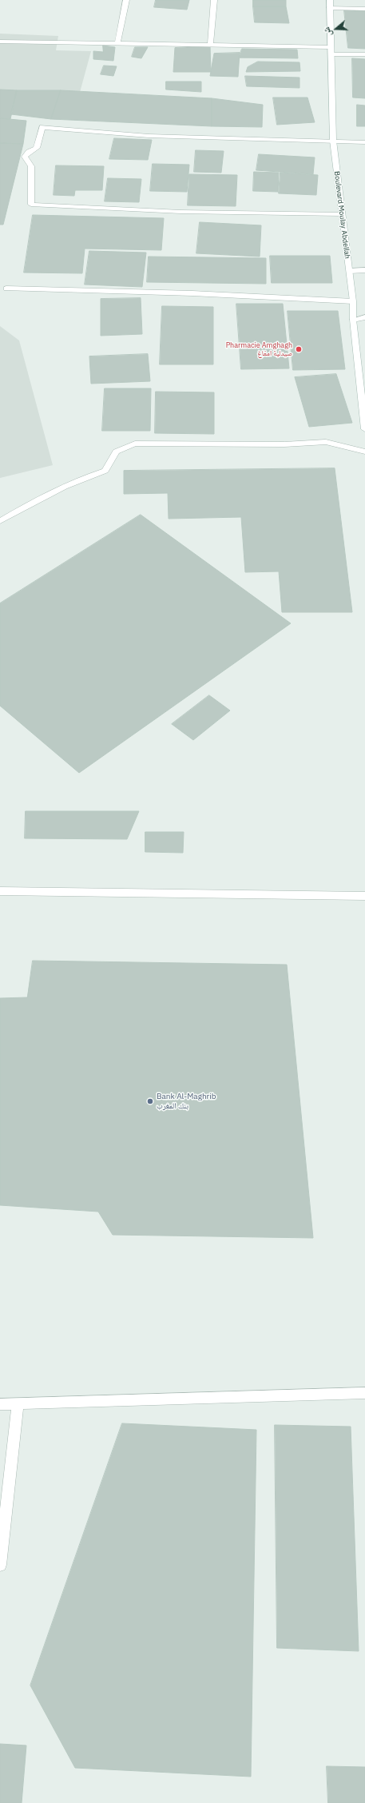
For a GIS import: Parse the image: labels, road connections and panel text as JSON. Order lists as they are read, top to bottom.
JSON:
{
  "streets": {
    "street": ["Boulevard Moulay Abdellah"]
  },
  "places": ["Pharmacie Amghagh صيدلية امغاغ", "Bank Al-Maghrib بنك المغرب"],
  "north": "left"
}
